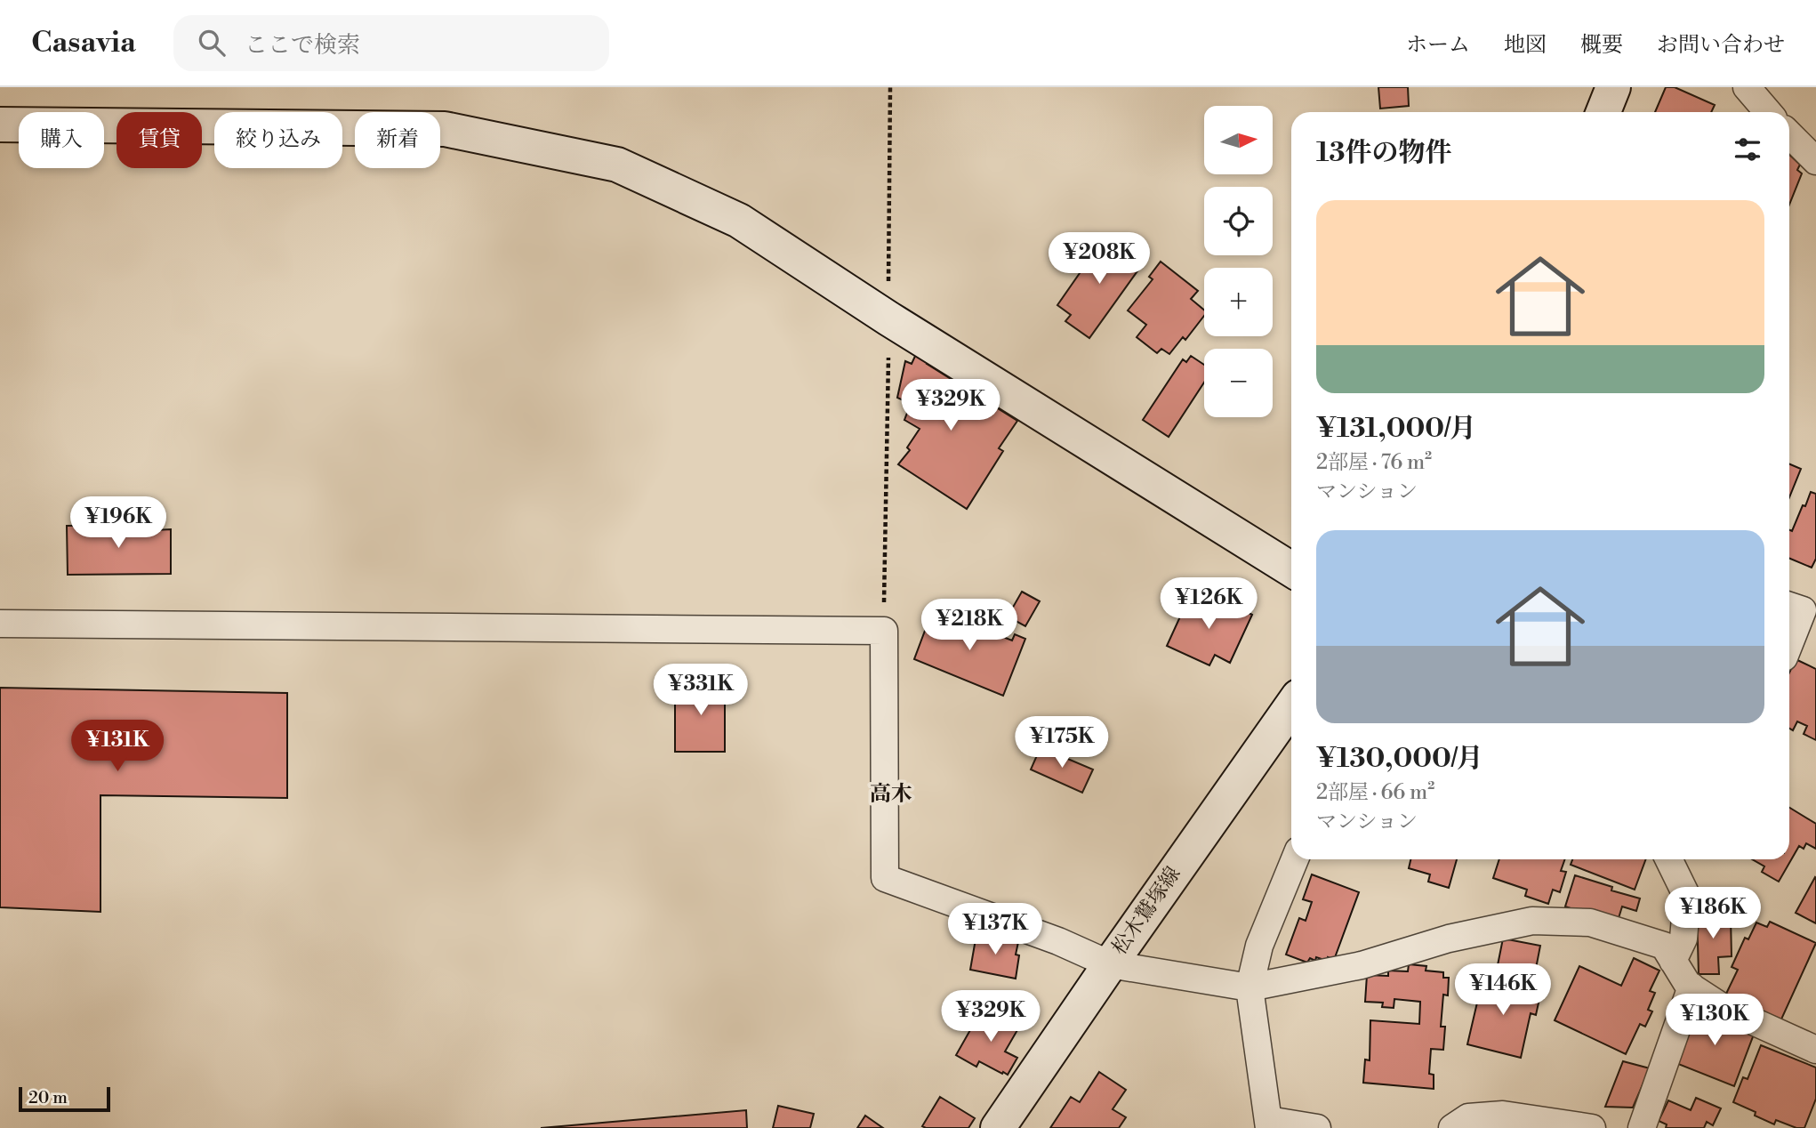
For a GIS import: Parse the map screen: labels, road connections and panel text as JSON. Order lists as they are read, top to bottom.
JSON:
{
  "streets": {
    "street": ["松木鷲塚線"]
  },
  "districts": ["高木"],
  "scale_bar": "20 m",
  "north": "right",
  "page": {
    "header": "Casavia",
    "search": "ここで検索",
    "nav": [
      "ホーム",
      "地図",
      "概要",
      "お問い合わせ"
    ],
    "map_buttons": ["+", "−"],
    "chip": [
      "購入",
      "賃貸",
      "絞り込み",
      "新着"
    ],
    "heading": "13件の物件",
    "list": [
      {
        "name": "¥131,000/月",
        "note": "2部屋 · 76 m² · マンション"
      },
      {
        "name": "¥130,000/月",
        "note": "2部屋 · 66 m² · マンション"
      }
    ],
    "price": [
      "¥208K",
      "¥329K",
      "¥196K",
      "¥126K",
      "¥218K",
      "¥331K",
      "¥175K",
      "¥131K",
      "¥186K",
      "¥137K",
      "¥146K",
      "¥329K",
      "¥130K"
    ],
    "scale": "20 m"
  }
}
